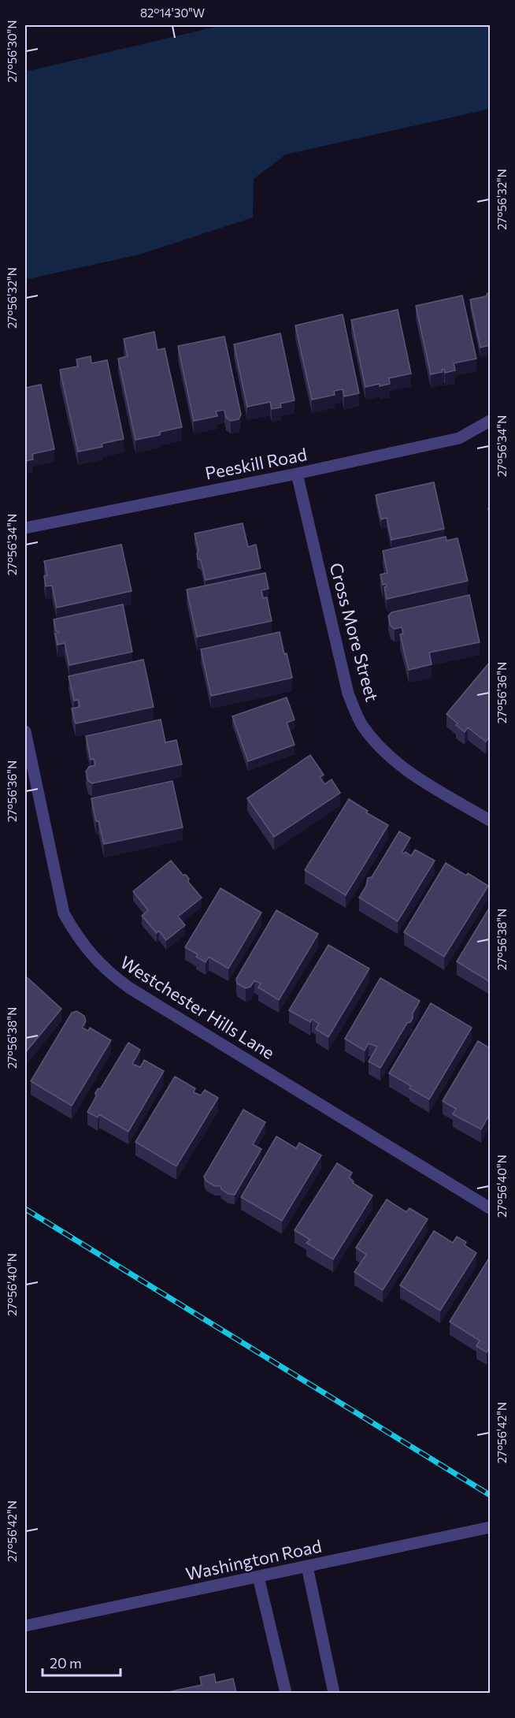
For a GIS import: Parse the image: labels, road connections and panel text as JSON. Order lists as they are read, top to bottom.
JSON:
{
  "streets": {
    "street": [
      "Peeskill Road",
      "Cross More Street",
      "Westchester Hills Lane",
      "Washington Road"
    ]
  },
  "crossings": [
    ["Peeskill Road", "Cross More Street"]
  ],
  "scale_bar": "20 m",
  "coordinates": [
    "82°14'30\"W",
    "27°56'30\"N",
    "27°56'32\"N",
    "27°56'34\"N",
    "27°56'36\"N",
    "27°56'38\"N",
    "27°56'40\"N",
    "27°56'42\"N"
  ]
}
